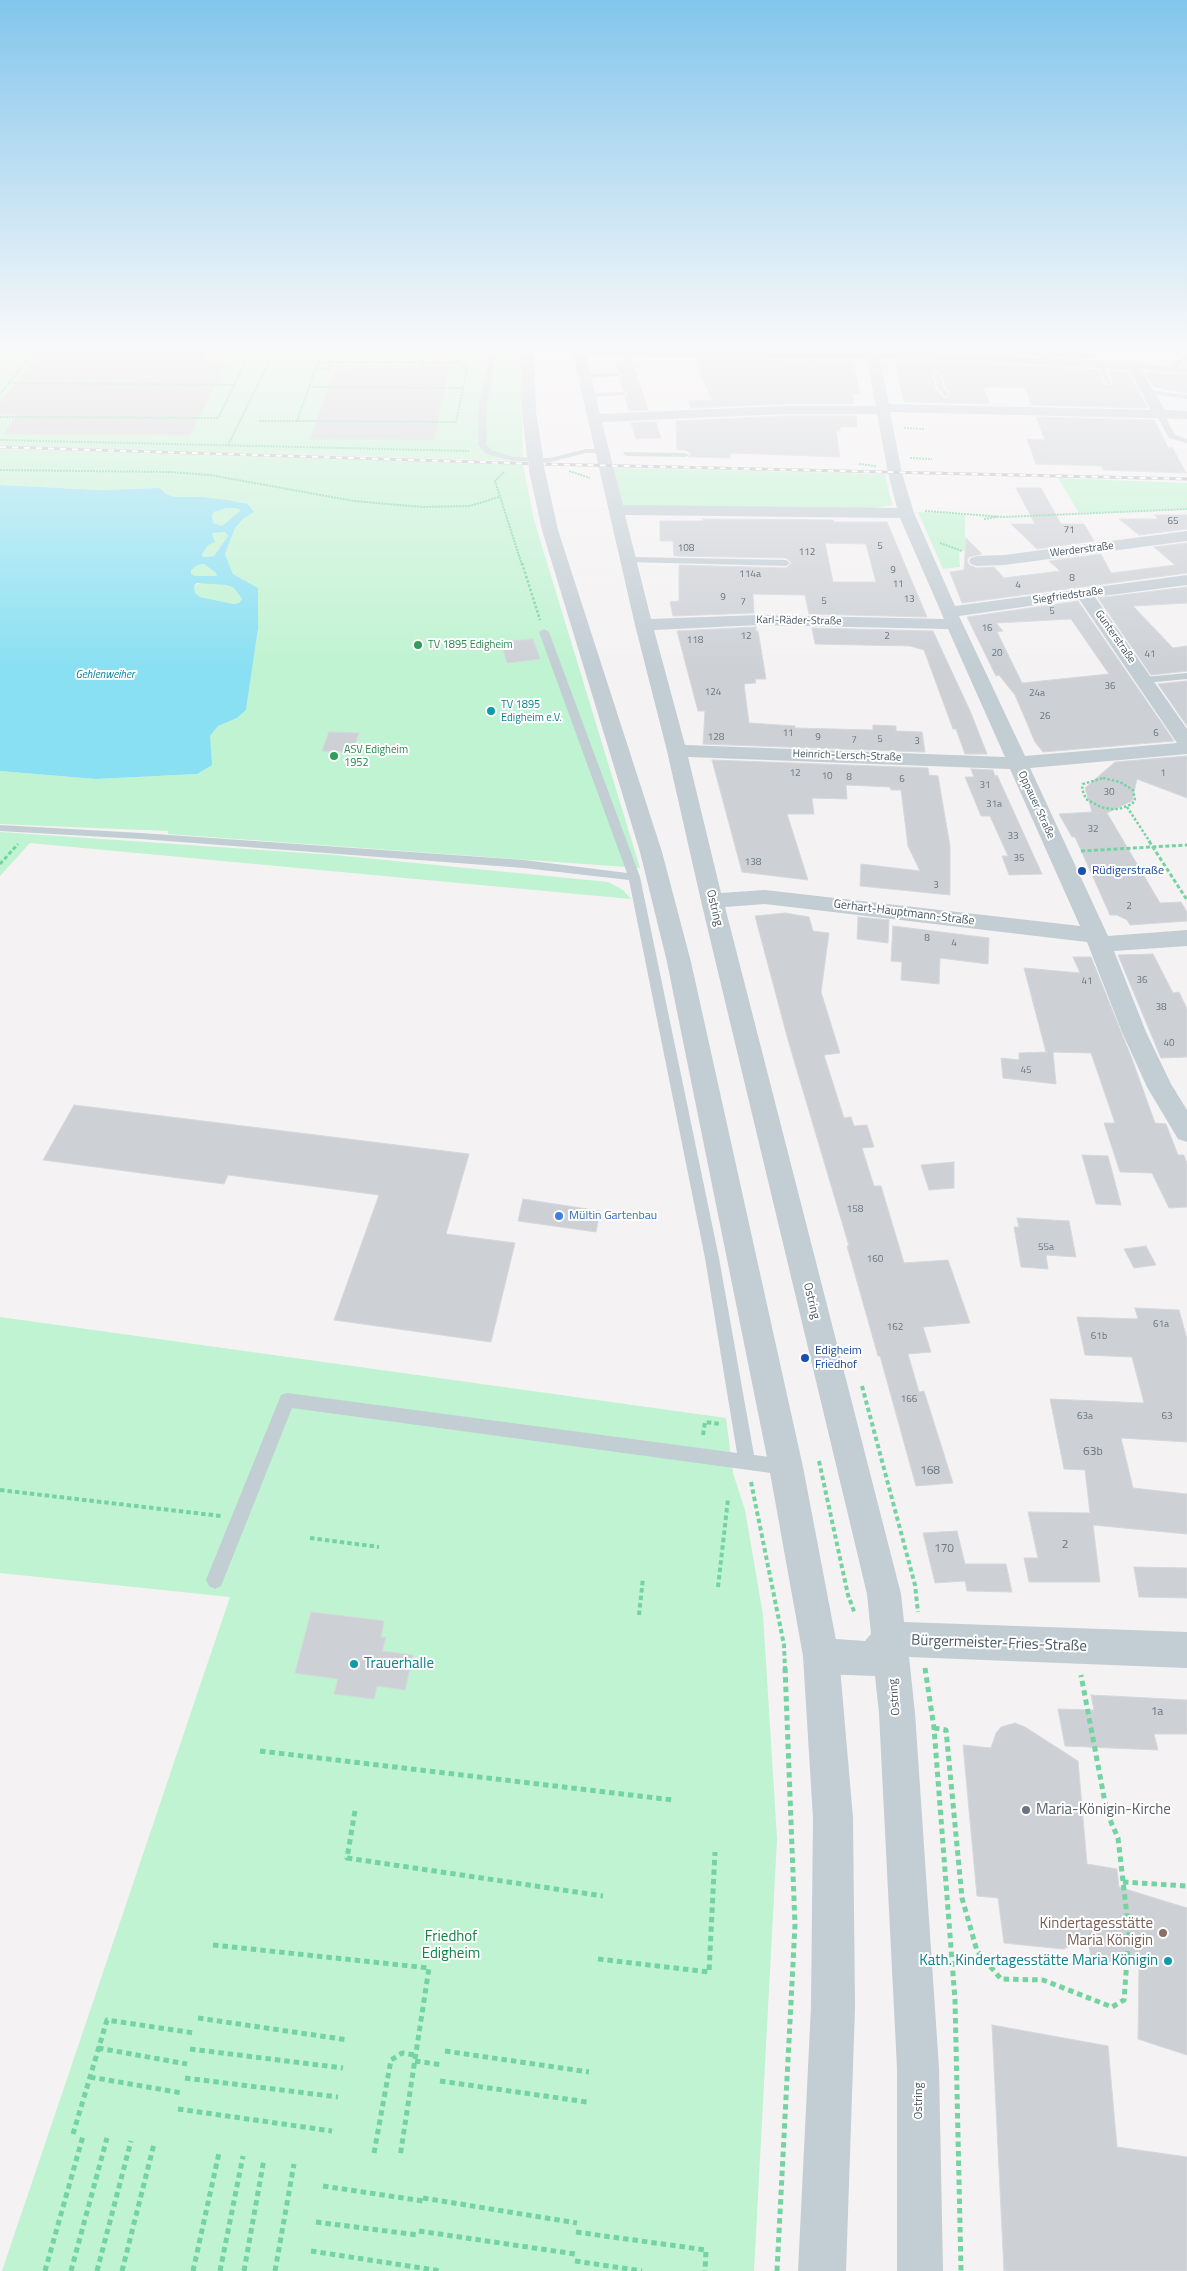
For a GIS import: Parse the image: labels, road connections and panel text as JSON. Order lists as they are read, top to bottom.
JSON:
{
  "streets": {
    "street": [
      "Werderstraße",
      "Siegfriedstraße",
      "Karl-Räder-Straße",
      "Gunterstraße",
      "Heinrich-Lersch-Straße",
      "Oppauer Straße",
      "Ostring",
      "Gerhart-Hauptmann-Straße",
      "Bürgermeister-Fries-Straße"
    ]
  },
  "crossings": [
    ["Siegfriedstraße", "Karl-Räder-Straße"],
    ["Siegfriedstraße", "Gunterstraße"],
    ["Siegfriedstraße", "Oppauer Straße"],
    ["Karl-Räder-Straße", "Oppauer Straße"],
    ["Karl-Räder-Straße", "Ostring"],
    ["Heinrich-Lersch-Straße", "Oppauer Straße"],
    ["Heinrich-Lersch-Straße", "Ostring"],
    ["Oppauer Straße", "Gerhart-Hauptmann-Straße"],
    ["Ostring", "Gerhart-Hauptmann-Straße"],
    ["Ostring", "Bürgermeister-Fries-Straße"]
  ],
  "water": ["Gehlenweiher"],
  "parks": ["Friedhof Edigheim"],
  "places": [
    "TV 1895 Edigheim",
    "TV 1895 Edigheim e.V.",
    "ASV Edigheim 1952",
    "Rüdigerstraße",
    "Mültin Gartenbau",
    "Edigheim Friedhof",
    "Trauerhalle",
    "Maria-Königin-Kirche",
    "Kindertagesstätte Maria Königin",
    "Kath. Kindertagesstätte Maria Königin"
  ],
  "house_numbers": [
    "65",
    "71",
    "5",
    "108",
    "112",
    "9",
    "114a",
    "8",
    "11",
    "4",
    "9",
    "13",
    "5",
    "7",
    "5",
    "16",
    "12",
    "2",
    "118",
    "20",
    "41",
    "36",
    "124",
    "24a",
    "26",
    "11",
    "6",
    "128",
    "9",
    "5",
    "7",
    "3",
    "12",
    "1",
    "10",
    "8",
    "6",
    "31",
    "30",
    "31a",
    "32",
    "33",
    "35",
    "138",
    "3",
    "2",
    "8",
    "4",
    "36",
    "41",
    "38",
    "40",
    "45",
    "158",
    "55a",
    "160",
    "61a",
    "162",
    "61b",
    "166",
    "63a",
    "63",
    "63b",
    "168",
    "2",
    "170",
    "1a"
  ]
}
